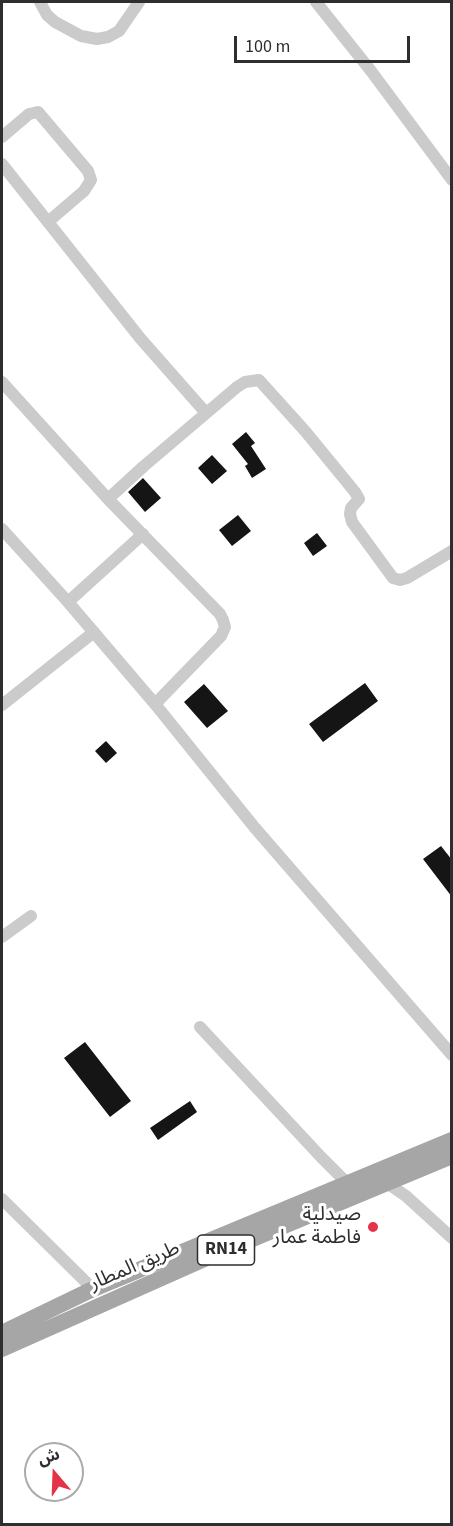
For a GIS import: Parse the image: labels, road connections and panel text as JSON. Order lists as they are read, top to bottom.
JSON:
{
  "streets": {
    "main road": ["RN14", "طريق المطار"]
  },
  "places": ["صيدلية فاطمة عمار"],
  "scale_bar": "100 m",
  "north": "top"
}
